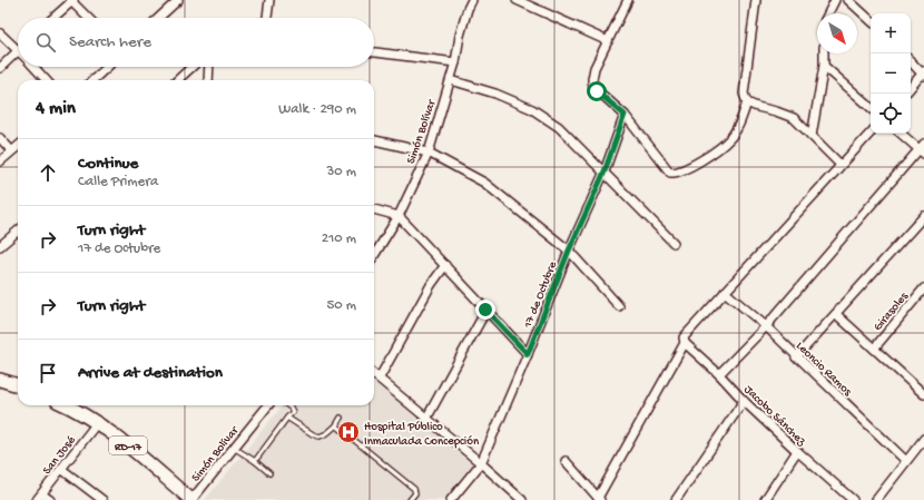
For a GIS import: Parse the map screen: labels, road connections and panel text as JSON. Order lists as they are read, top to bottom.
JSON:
{
  "streets": {
    "main road": ["RD-17"],
    "street": [
      "Simón Bolívar",
      "17 de Octubre",
      "Girasoles",
      "Leoncio Ramos",
      "Jacobo Sánchez",
      "San José"
    ]
  },
  "crossings": [
    ["Simón Bolívar", "RD-17"],
    ["RD-17", "San José"]
  ],
  "places": {
    "hospital": ["Hospital Público Inmaculada Concepción"]
  },
  "north": "bottom right",
  "page": {
    "map_buttons": ["+", "−"],
    "search": "Search here",
    "heading": ["4 min", "Walk · 290 m"],
    "list": [
      ["Continue", "Calle Primera", "30 m"],
      ["Turn right", "17 de Octubre", "210 m"],
      ["Turn right", "50 m"],
      "Arrive at destination"
    ]
  }
}
